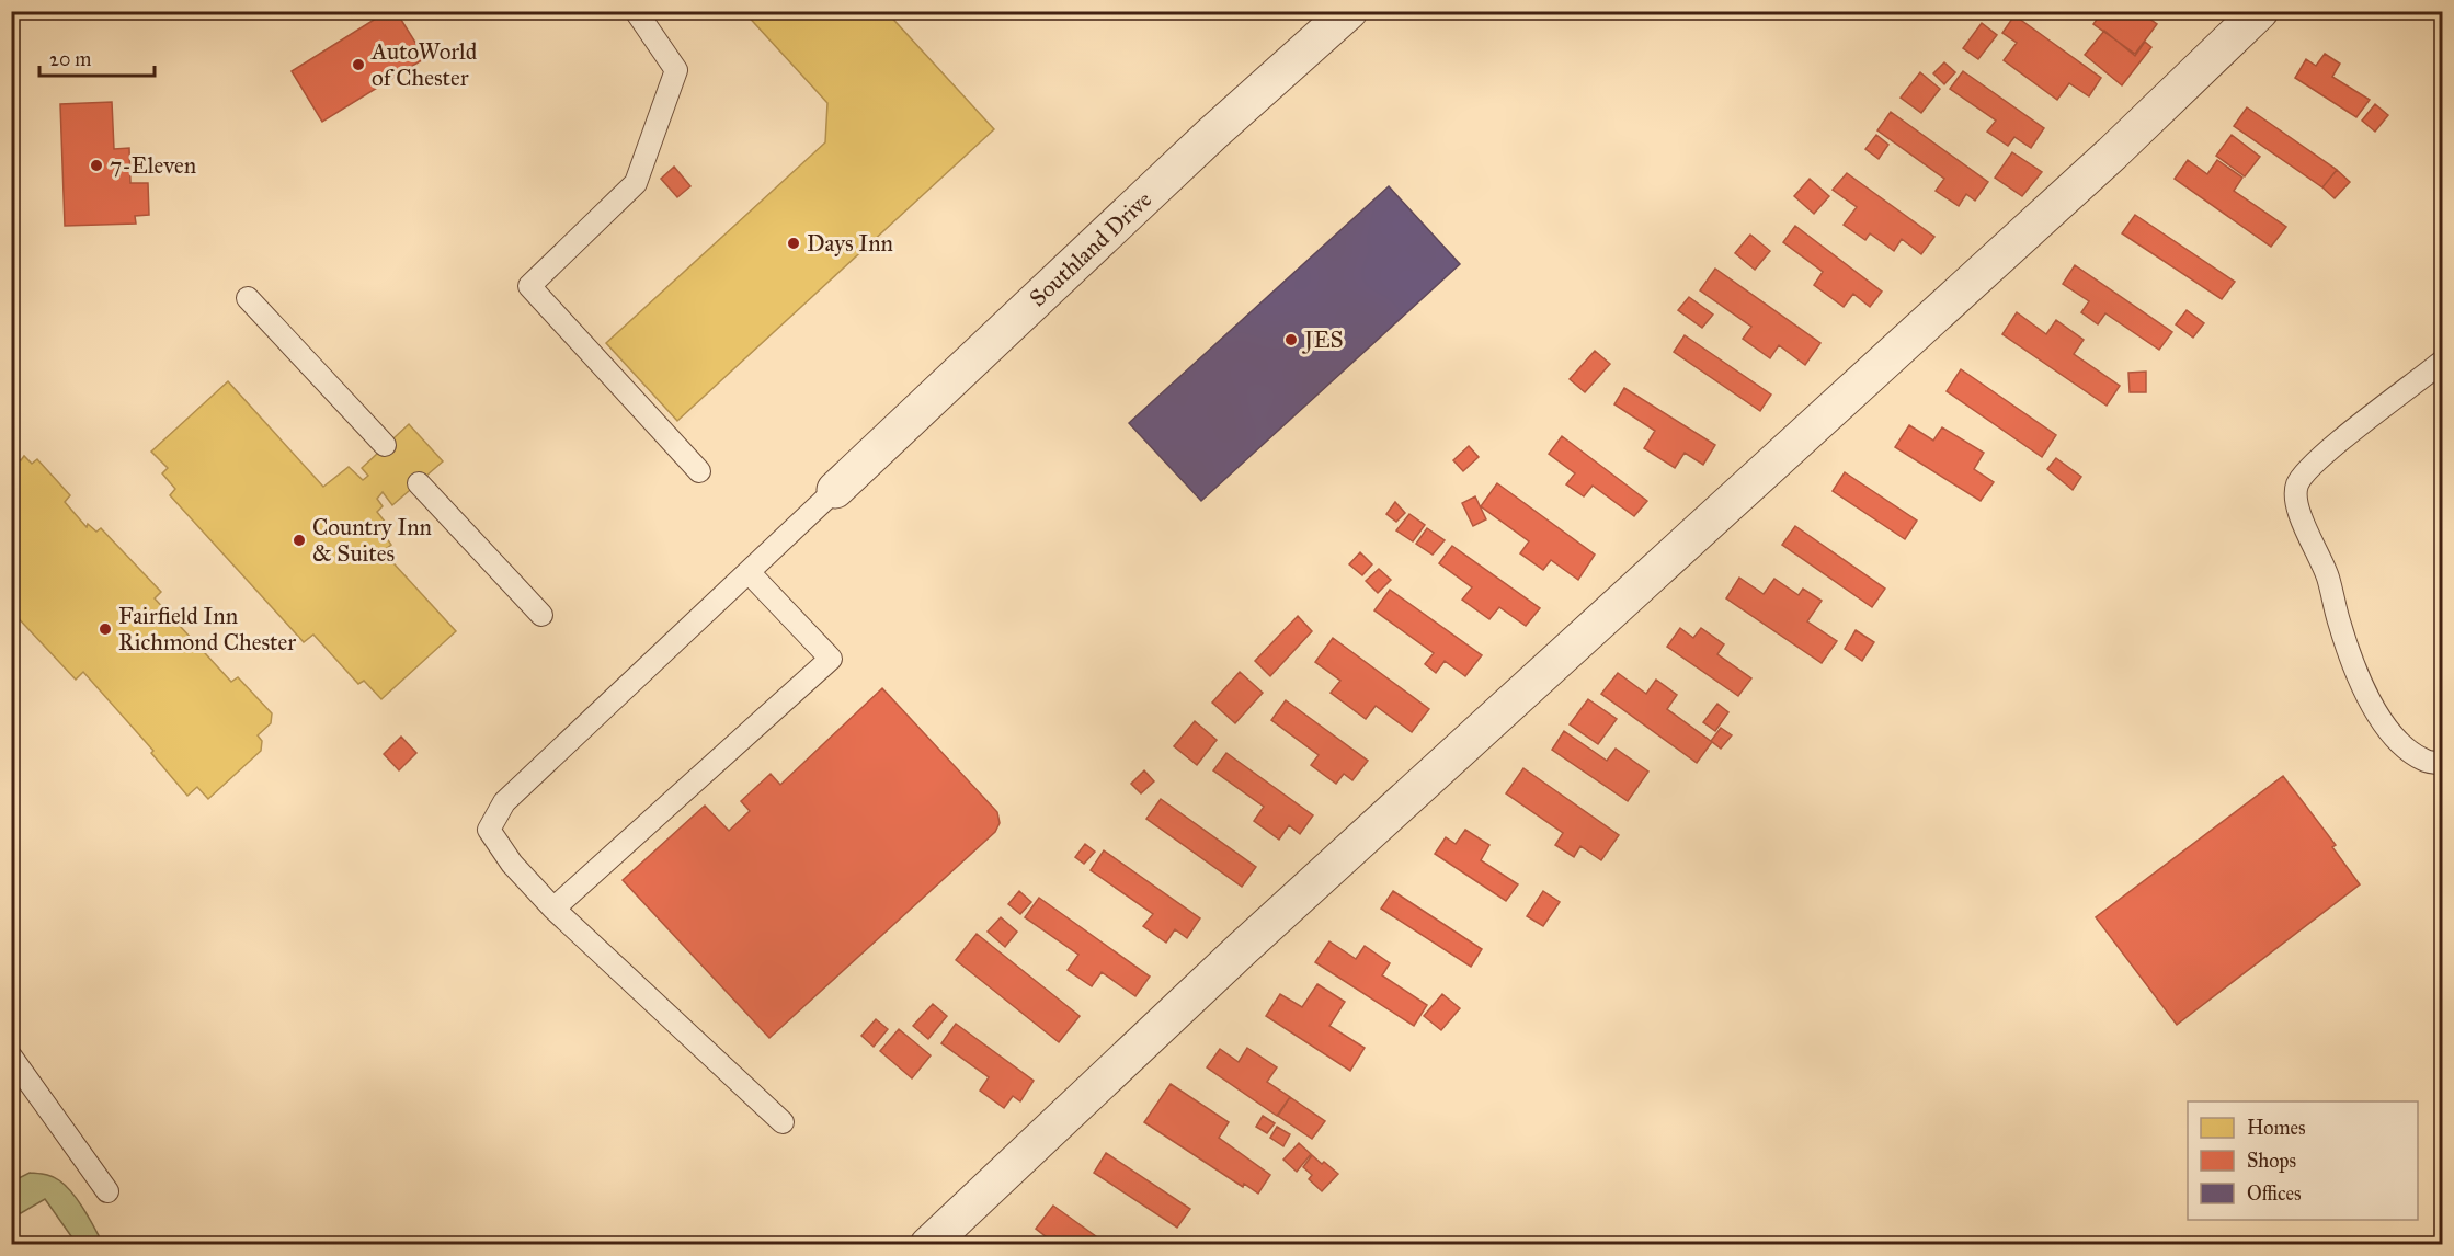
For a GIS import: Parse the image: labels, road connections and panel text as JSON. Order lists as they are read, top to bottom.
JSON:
{
  "streets": {
    "street": ["Southland Drive"]
  },
  "places": [
    "AutoWorld of Chester",
    "7-Eleven",
    "Days Inn",
    "JES",
    "Country Inn & Suites",
    "Fairfield Inn Richmond Chester"
  ],
  "legend": ["Homes", "Shops", "Offices"],
  "scale_bar": "20 m"
}
